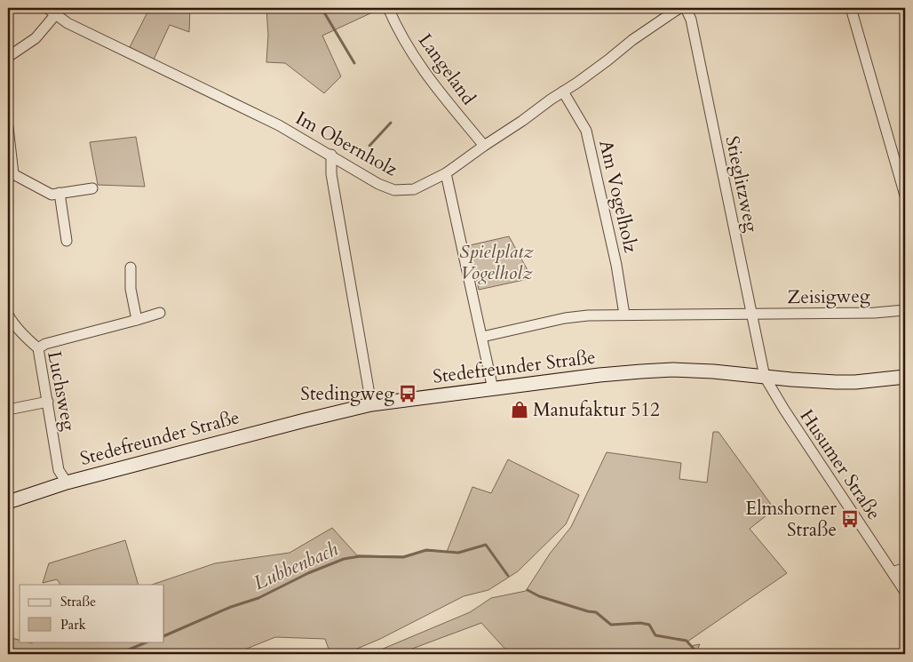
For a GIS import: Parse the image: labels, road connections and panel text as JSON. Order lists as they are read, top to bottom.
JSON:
{
  "streets": {
    "street": [
      "Langeland",
      "Im Obernholz",
      "Stieglitzweg",
      "Am Vogelholz",
      "Zeisigweg",
      "Stedefreunder Straße",
      "Luchsweg",
      "Husumer Straße"
    ]
  },
  "crossings": [
    ["Langeland", "Im Obernholz"],
    ["Im Obernholz", "Am Vogelholz"],
    ["Stieglitzweg", "Zeisigweg"],
    ["Stieglitzweg", "Stedefreunder Straße"],
    ["Stieglitzweg", "Husumer Straße"],
    ["Stedefreunder Straße", "Luchsweg"],
    ["Stedefreunder Straße", "Husumer Straße"]
  ],
  "water": ["Lubbenbach"],
  "parks": ["Spielplatz Vogelholz"],
  "places": {
    "bus stop": ["Stedingweg", "Elmshorner Straße"],
    "shop": ["Manufaktur 512"]
  },
  "legend": ["Straße", "Park"]
}
